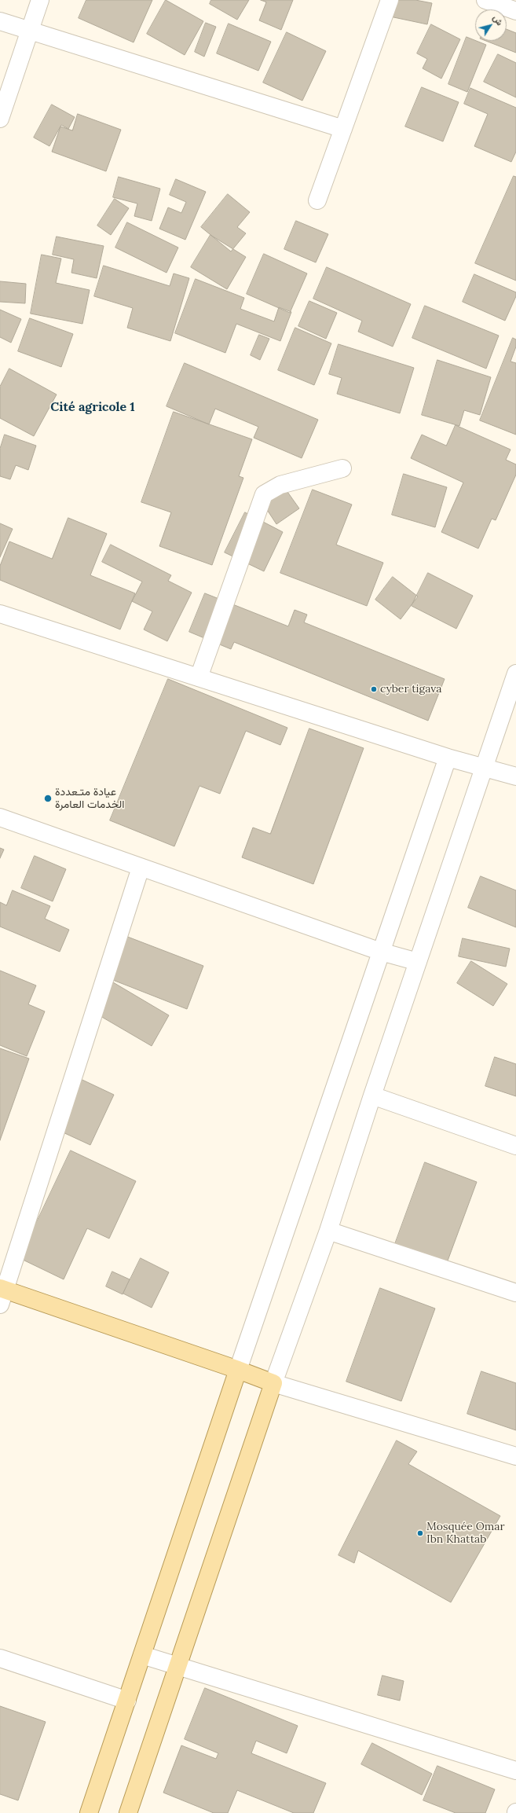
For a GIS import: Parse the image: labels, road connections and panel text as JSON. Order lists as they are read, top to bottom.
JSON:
{
  "districts": ["Cité agricole 1"],
  "places": ["cyber tigava", "عيادة متـعددة الخدمات العامرة", "Mosquée Omar Ibn Khattab"],
  "north": "top right"
}
